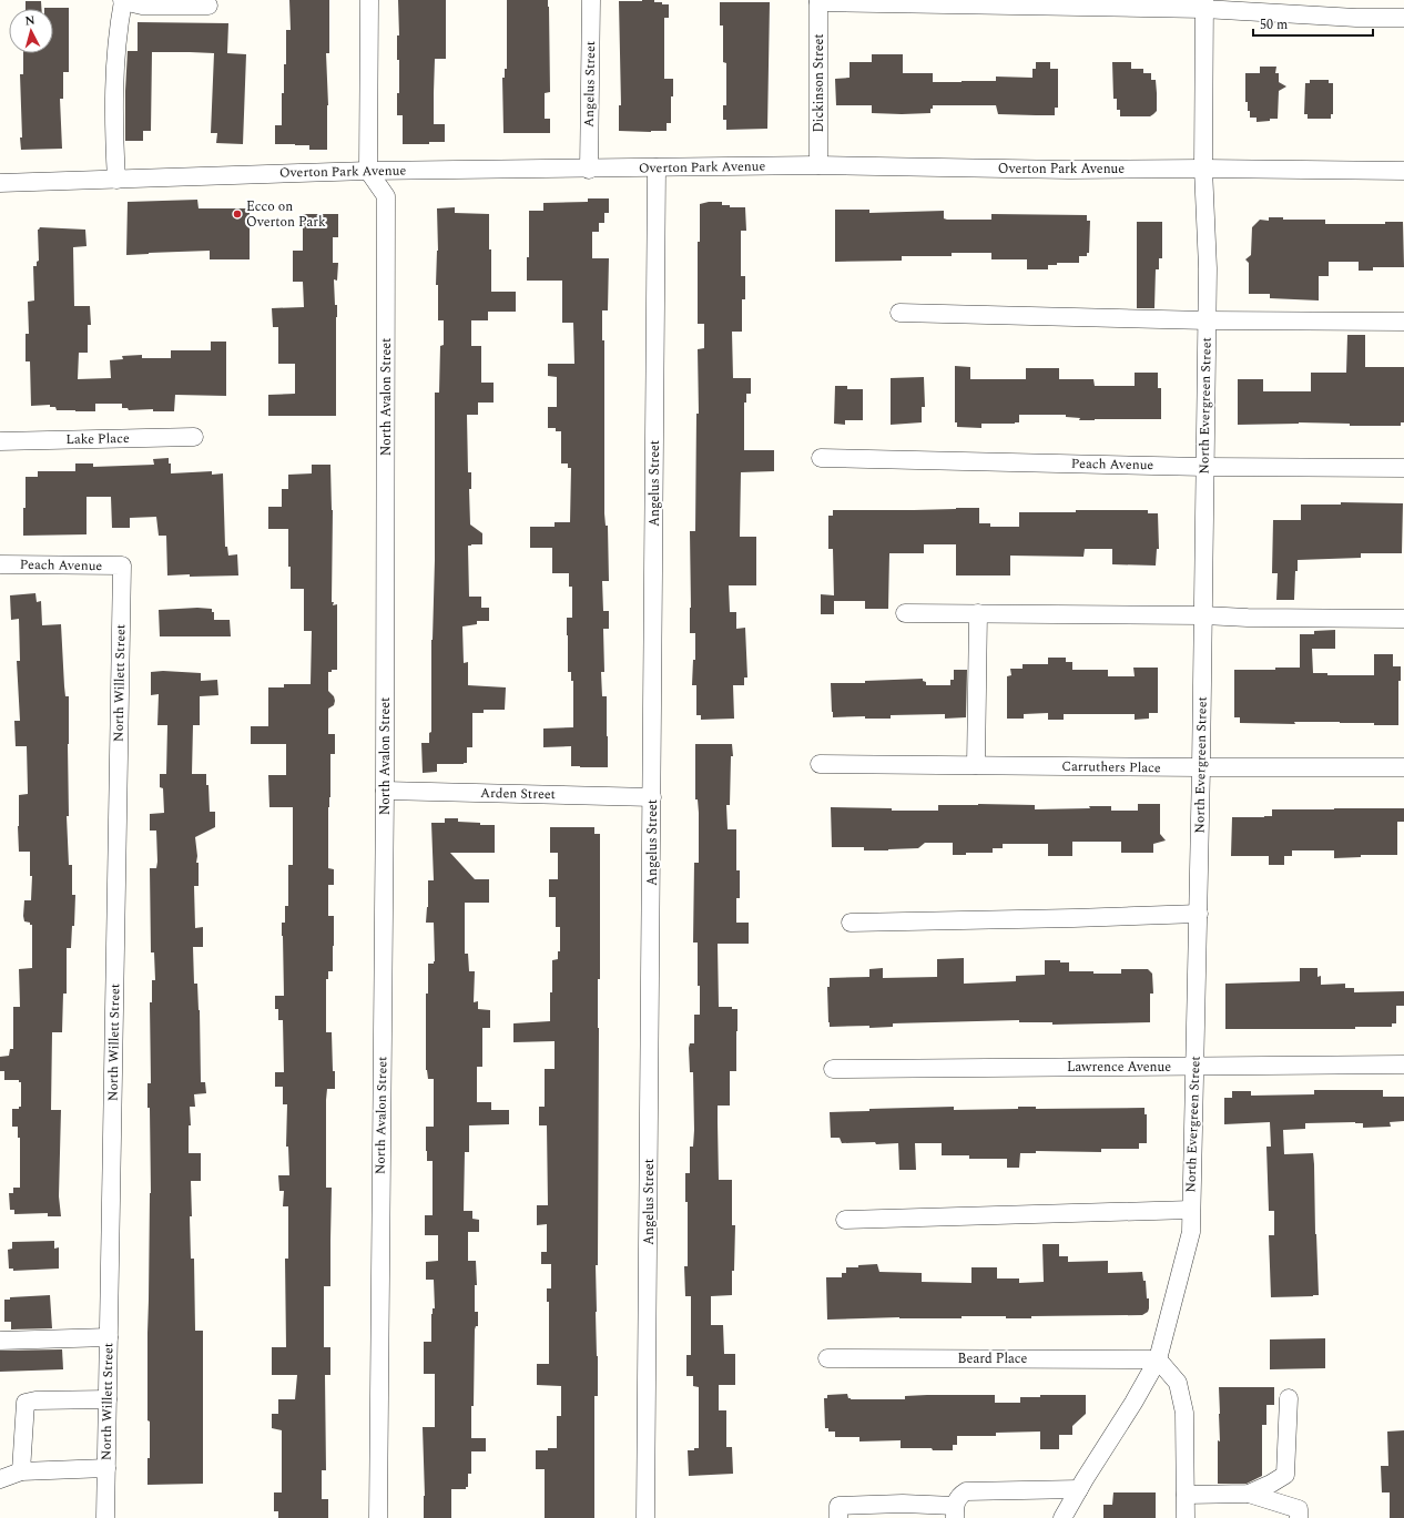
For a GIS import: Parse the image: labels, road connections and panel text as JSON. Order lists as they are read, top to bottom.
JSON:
{
  "streets": {
    "street": [
      "Dickinson Street",
      "Angelus Street",
      "Overton Park Avenue",
      "North Avalon Street",
      "North Evergreen Street",
      "Lake Place",
      "Peach Avenue",
      "North Willett Street",
      "Carruthers Place",
      "Arden Street",
      "Lawrence Avenue",
      "Beard Place"
    ]
  },
  "crossings": [
    ["Dickinson Street", "Overton Park Avenue"],
    ["Angelus Street", "Overton Park Avenue"],
    ["Angelus Street", "Arden Street"],
    ["Overton Park Avenue", "North Avalon Street"],
    ["Overton Park Avenue", "North Evergreen Street"],
    ["North Avalon Street", "Arden Street"],
    ["North Evergreen Street", "Peach Avenue"],
    ["North Evergreen Street", "Carruthers Place"],
    ["North Evergreen Street", "Lawrence Avenue"],
    ["North Evergreen Street", "Beard Place"],
    ["Peach Avenue", "North Willett Street"]
  ],
  "places": ["Ecco on Overton Park"],
  "scale_bar": "50 m",
  "north": "top"
}
